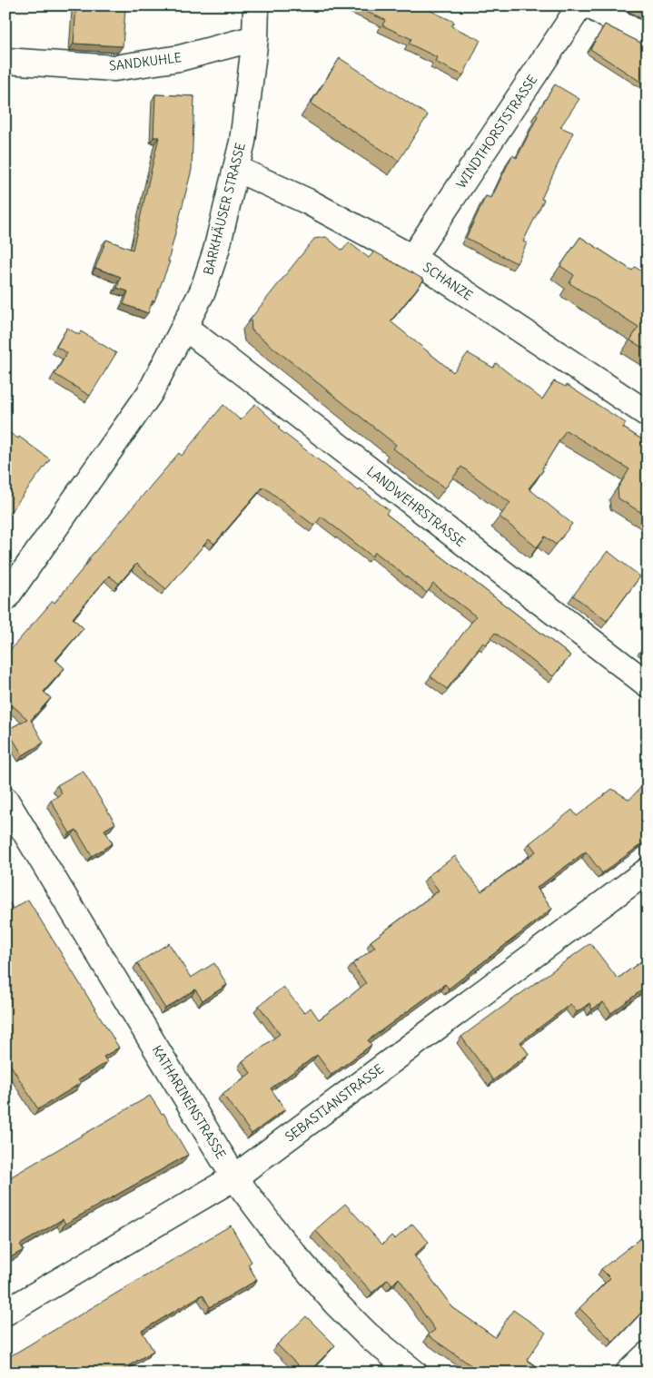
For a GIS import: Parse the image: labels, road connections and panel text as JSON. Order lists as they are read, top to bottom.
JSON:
{
  "streets": {
    "street": [
      "SANDKUHLE",
      "WINDTHORSTSTRASSE",
      "BARKHÄUSER STRASSE",
      "SCHANZE",
      "LANDWEHRSTRASSE",
      "KATHARINENSTRASSE",
      "SEBASTIANSTRASSE"
    ]
  },
  "crossings": [
    ["SANDKUHLE", "BARKHÄUSER STRASSE"],
    ["WINDTHORSTSTRASSE", "SCHANZE"],
    ["BARKHÄUSER STRASSE", "SCHANZE"],
    ["BARKHÄUSER STRASSE", "LANDWEHRSTRASSE"],
    ["KATHARINENSTRASSE", "SEBASTIANSTRASSE"]
  ]
}
